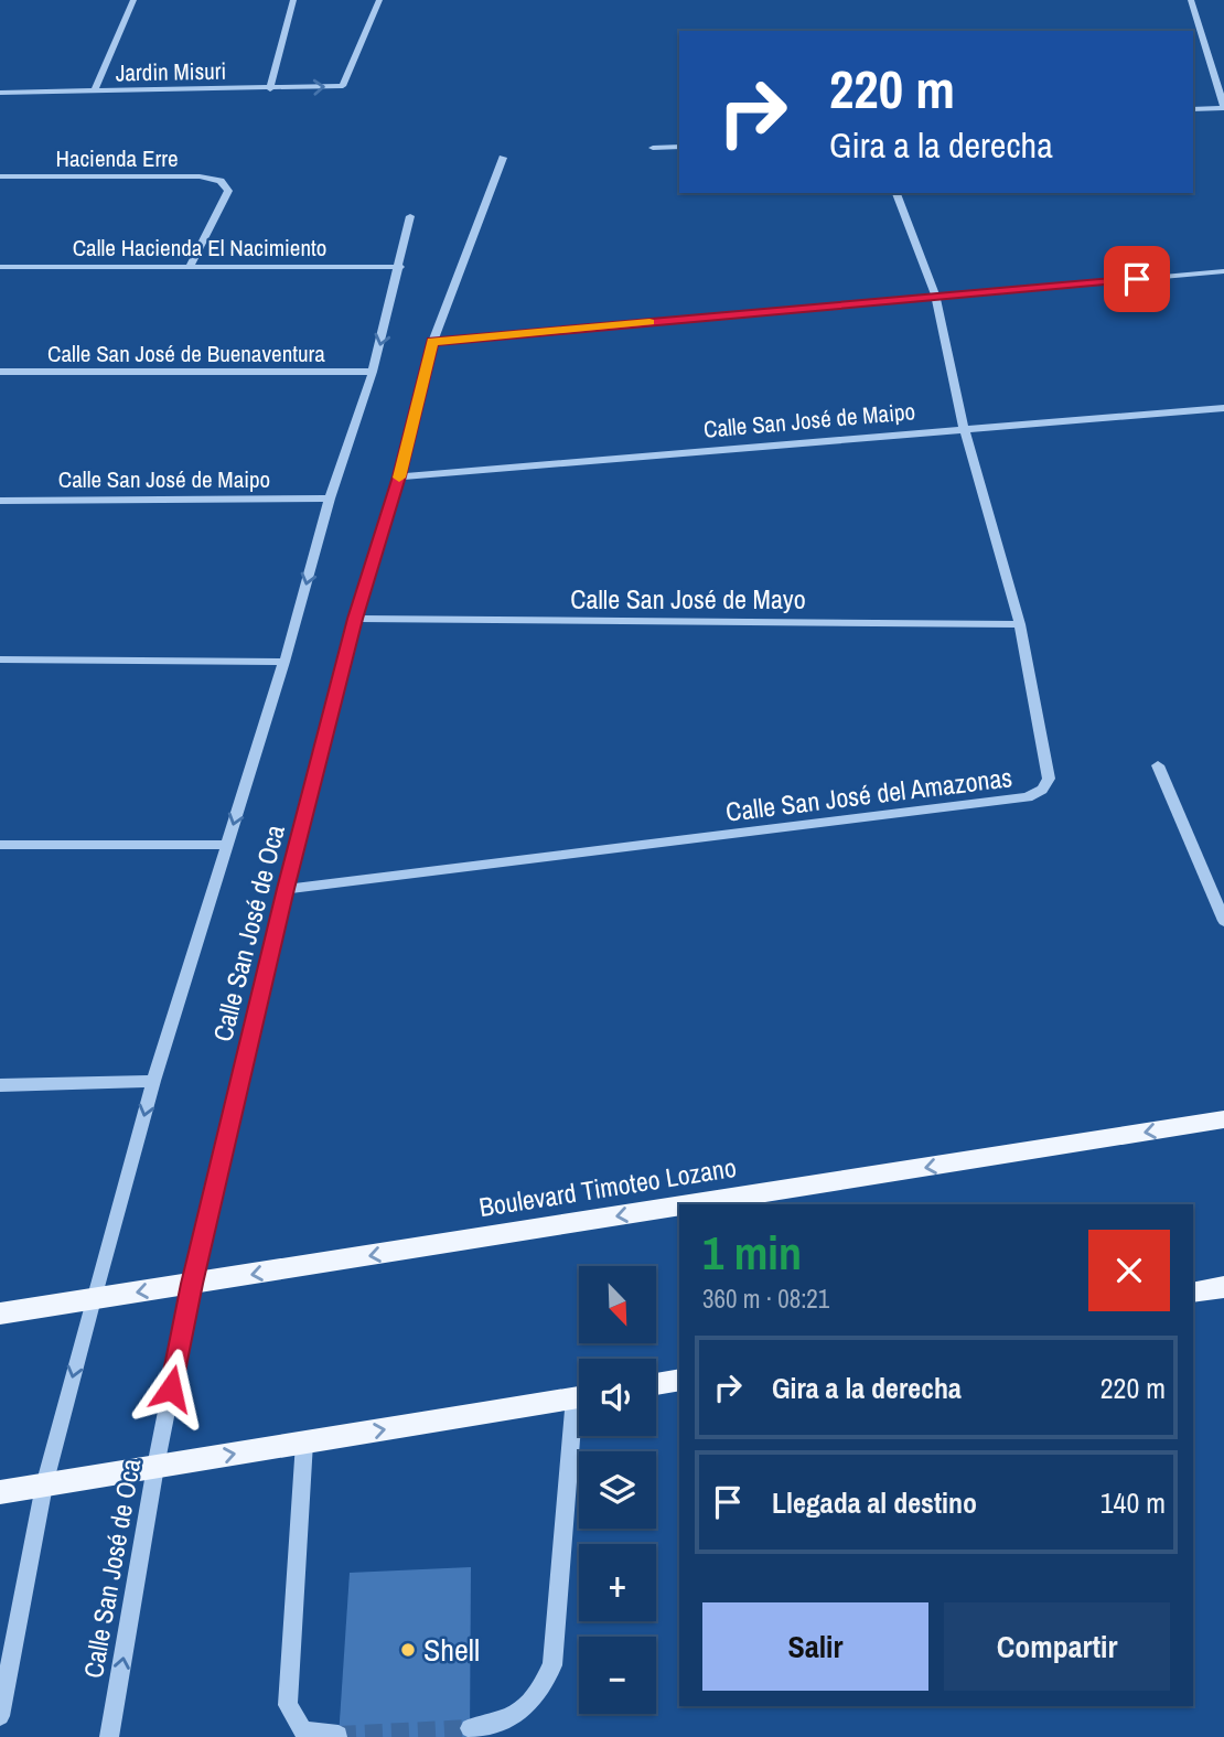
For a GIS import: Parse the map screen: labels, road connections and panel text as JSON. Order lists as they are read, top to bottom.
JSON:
{
  "streets": {
    "main road": ["Boulevard Timoteo Lozano"],
    "street": [
      "Jardin Misuri",
      "Hacienda Erre",
      "Calle Hacienda El Nacimiento",
      "Calle San José de Buenaventura",
      "Calle San José de Maipo",
      "Calle San José de Mayo",
      "Calle San José del Amazonas",
      "Calle San José de Oca"
    ]
  },
  "crossings": [
    ["Calle Hacienda El Nacimiento", "Calle San José de Oca"],
    ["Calle San José de Buenaventura", "Calle San José de Oca"],
    ["Calle San José de Maipo", "Calle San José del Amazonas"],
    ["Calle San José de Maipo", "Calle San José de Oca"],
    ["Calle San José de Mayo", "Calle San José del Amazonas"],
    ["Calle San José de Mayo", "Calle San José de Oca"],
    ["Calle San José del Amazonas", "Calle San José de Oca"],
    ["Calle San José de Oca", "Boulevard Timoteo Lozano"]
  ],
  "one_way": ["Boulevard Timoteo Lozano"],
  "places": ["Shell"],
  "north": "bottom right",
  "page": {
    "turn": ["220 m", "Gira a la derecha"],
    "heading": ["1 min", "360 m · 08:21"],
    "map_buttons": ["+", "−"],
    "list": [
      {
        "name": "Gira a la derecha",
        "value": "220 m"
      },
      {
        "name": "Llegada al destino",
        "value": "140 m"
      }
    ],
    "buttons": ["Salir", "Compartir"]
  }
}
